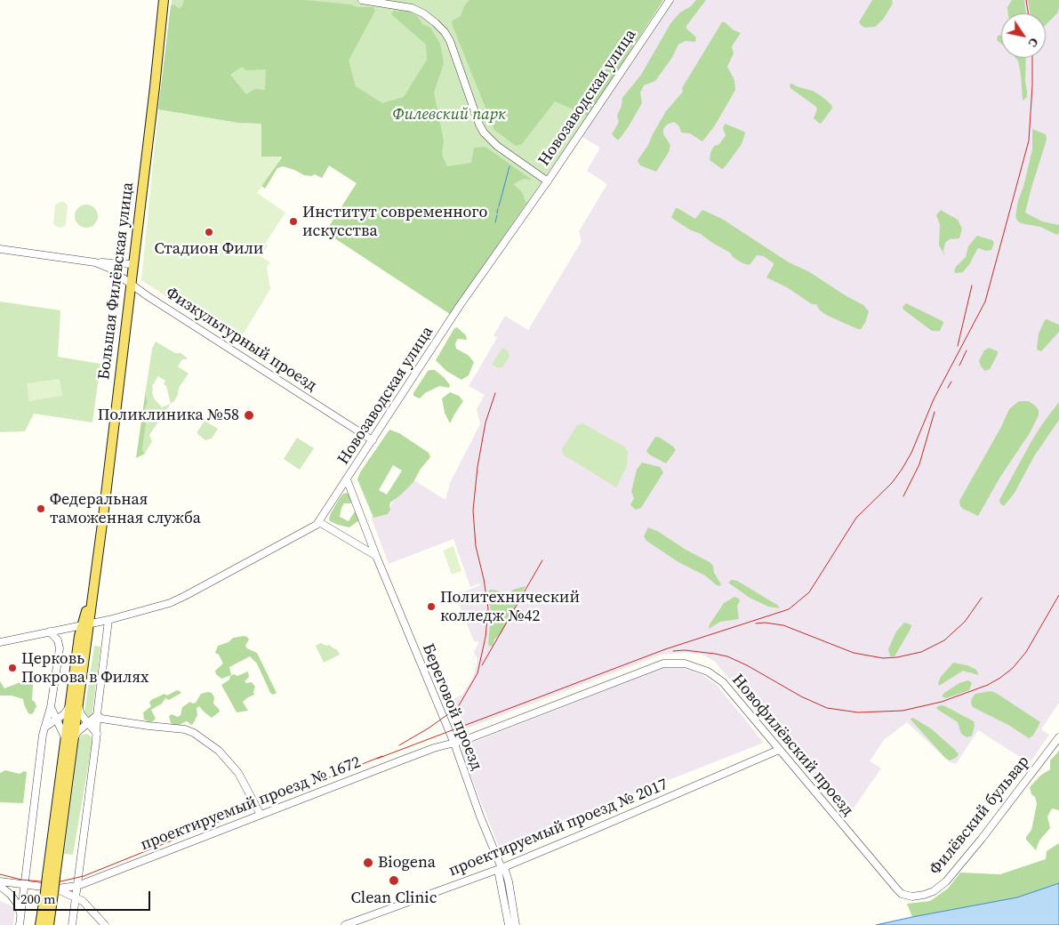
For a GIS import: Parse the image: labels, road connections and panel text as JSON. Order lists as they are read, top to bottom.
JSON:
{
  "streets": {
    "main road": ["Большая Филёвская улица"],
    "street": [
      "Новозаводская улица",
      "Физкультурный проезд",
      "Береговой проезд",
      "Новофилёвский проезд",
      "проектируемый проезд № 1672",
      "Филёвский бульвар",
      "проектируемый проезд № 2017"
    ]
  },
  "crossings": [
    ["Новозаводская улица", "Большая Филёвская улица"],
    ["Новозаводская улица", "Физкультурный проезд"],
    ["Новозаводская улица", "Береговой проезд"],
    ["Большая Филёвская улица", "Физкультурный проезд"],
    ["Большая Филёвская улица", "проектируемый проезд № 1672"],
    ["Береговой проезд", "Новофилёвский проезд"],
    ["Береговой проезд", "проектируемый проезд № 1672"],
    ["Береговой проезд", "проектируемый проезд № 2017"],
    ["Новофилёвский проезд", "проектируемый проезд № 1672"],
    ["Новофилёвский проезд", "Филёвский бульвар"],
    ["Новофилёвский проезд", "проектируемый проезд № 2017"]
  ],
  "parks": ["Филевский парк"],
  "places": [
    "Институт современного искусства",
    "Стадион Фили",
    "Поликлиника №58",
    "Федеральная таможенная служба",
    "Политехнический колледж №42",
    "Церковь Покрова в Филях",
    "Biogena",
    "Clean Clinic"
  ],
  "scale_bar": "200 m",
  "north": "bottom right"
}
